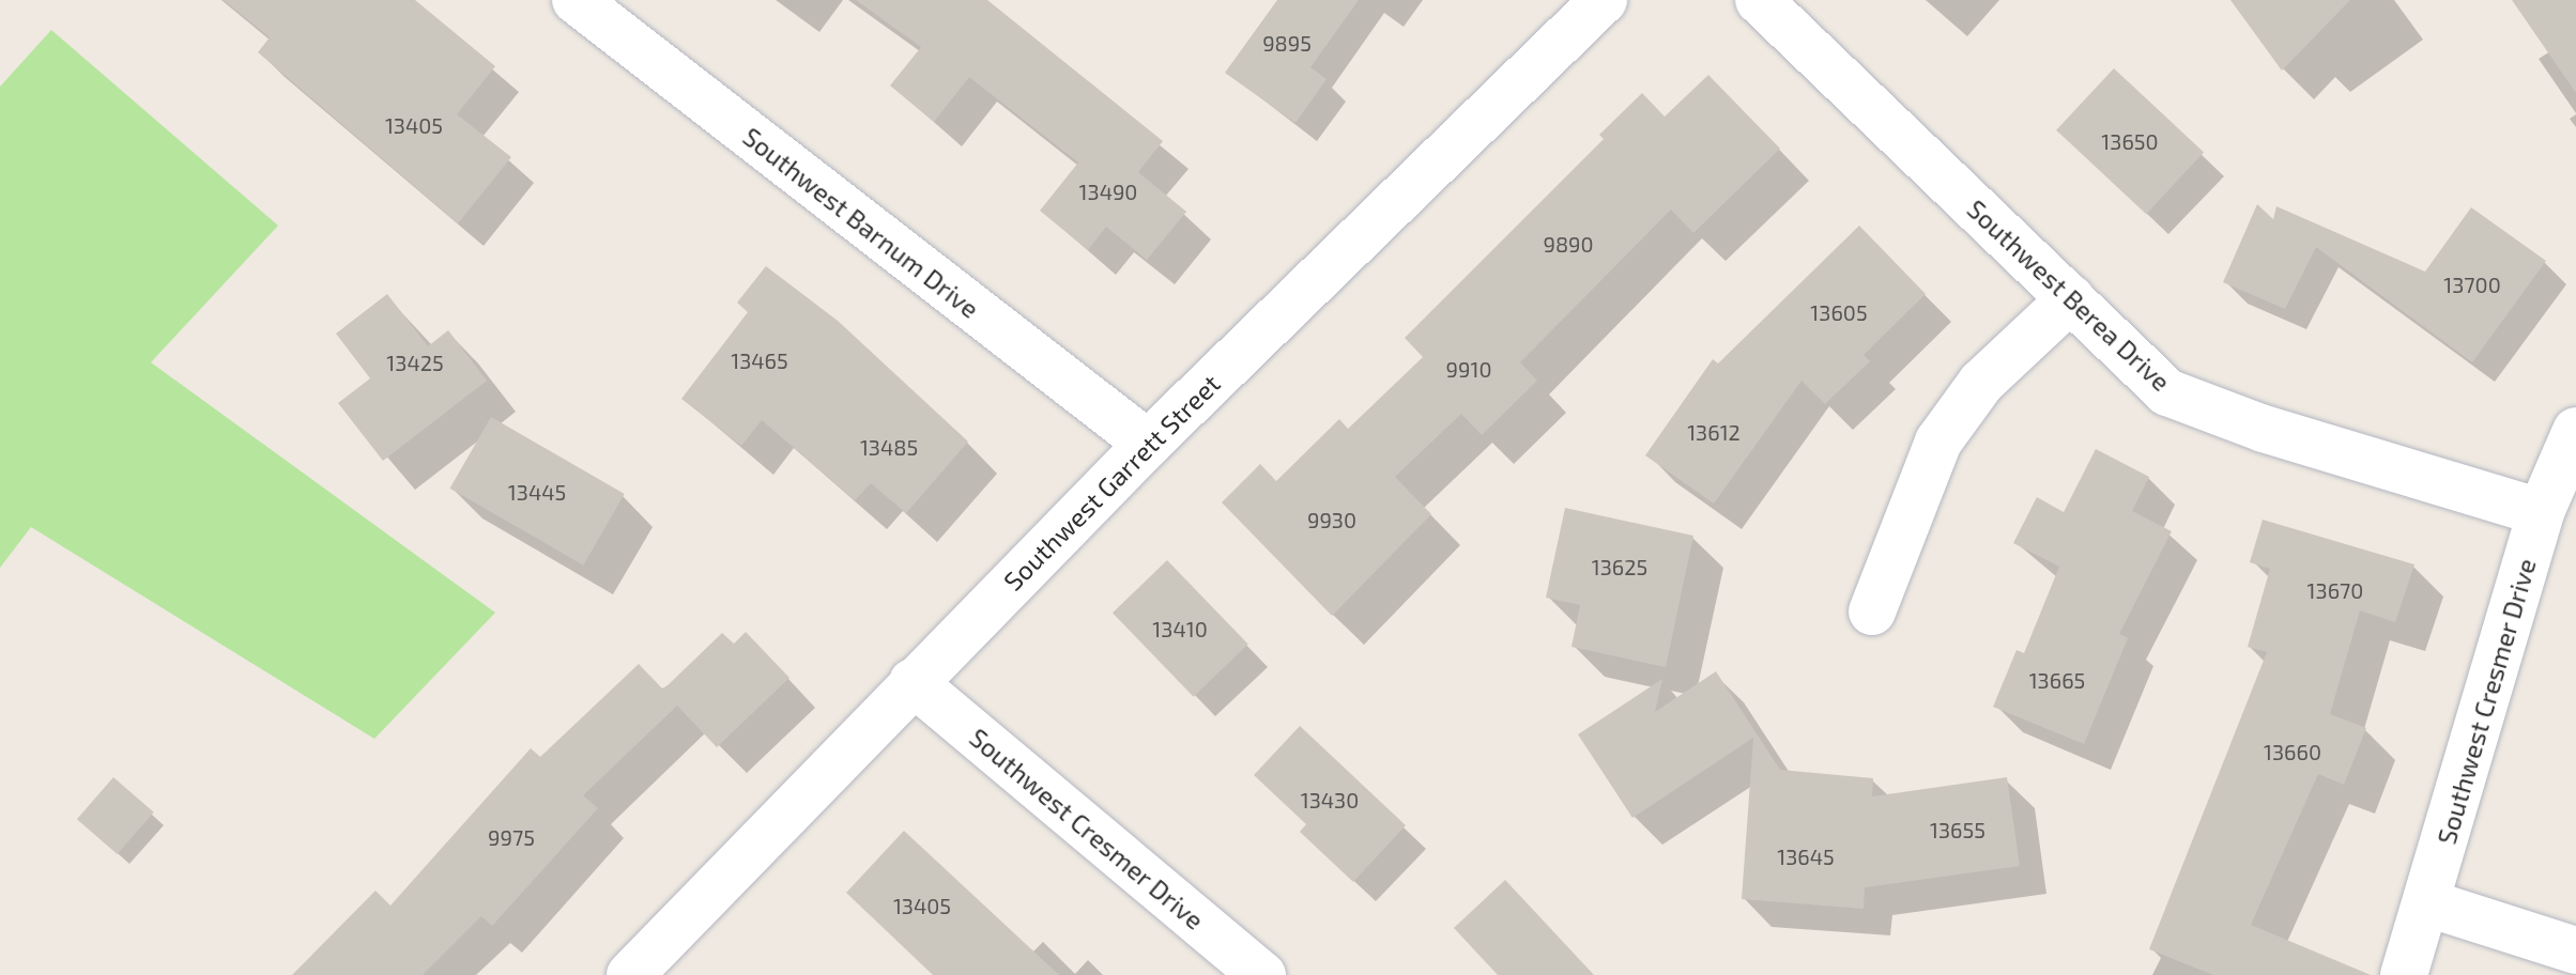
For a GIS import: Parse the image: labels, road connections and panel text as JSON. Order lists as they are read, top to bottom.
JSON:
{
  "streets": {
    "street": [
      "Southwest Barnum Drive",
      "Southwest Berea Drive",
      "Southwest Garrett Street",
      "Southwest Cresmer Drive"
    ]
  },
  "crossings": [
    ["Southwest Barnum Drive", "Southwest Garrett Street"],
    ["Southwest Berea Drive", "Southwest Cresmer Drive"],
    ["Southwest Garrett Street", "Southwest Cresmer Drive"]
  ],
  "house_numbers": [
    "9895",
    "13405",
    "13650",
    "13490",
    "9890",
    "13700",
    "13605",
    "13465",
    "13425",
    "9910",
    "13612",
    "13485",
    "13445",
    "9930",
    "13625",
    "13670",
    "13410",
    "13665",
    "13660",
    "13430",
    "13655",
    "9975",
    "13645",
    "13405"
  ]
}
